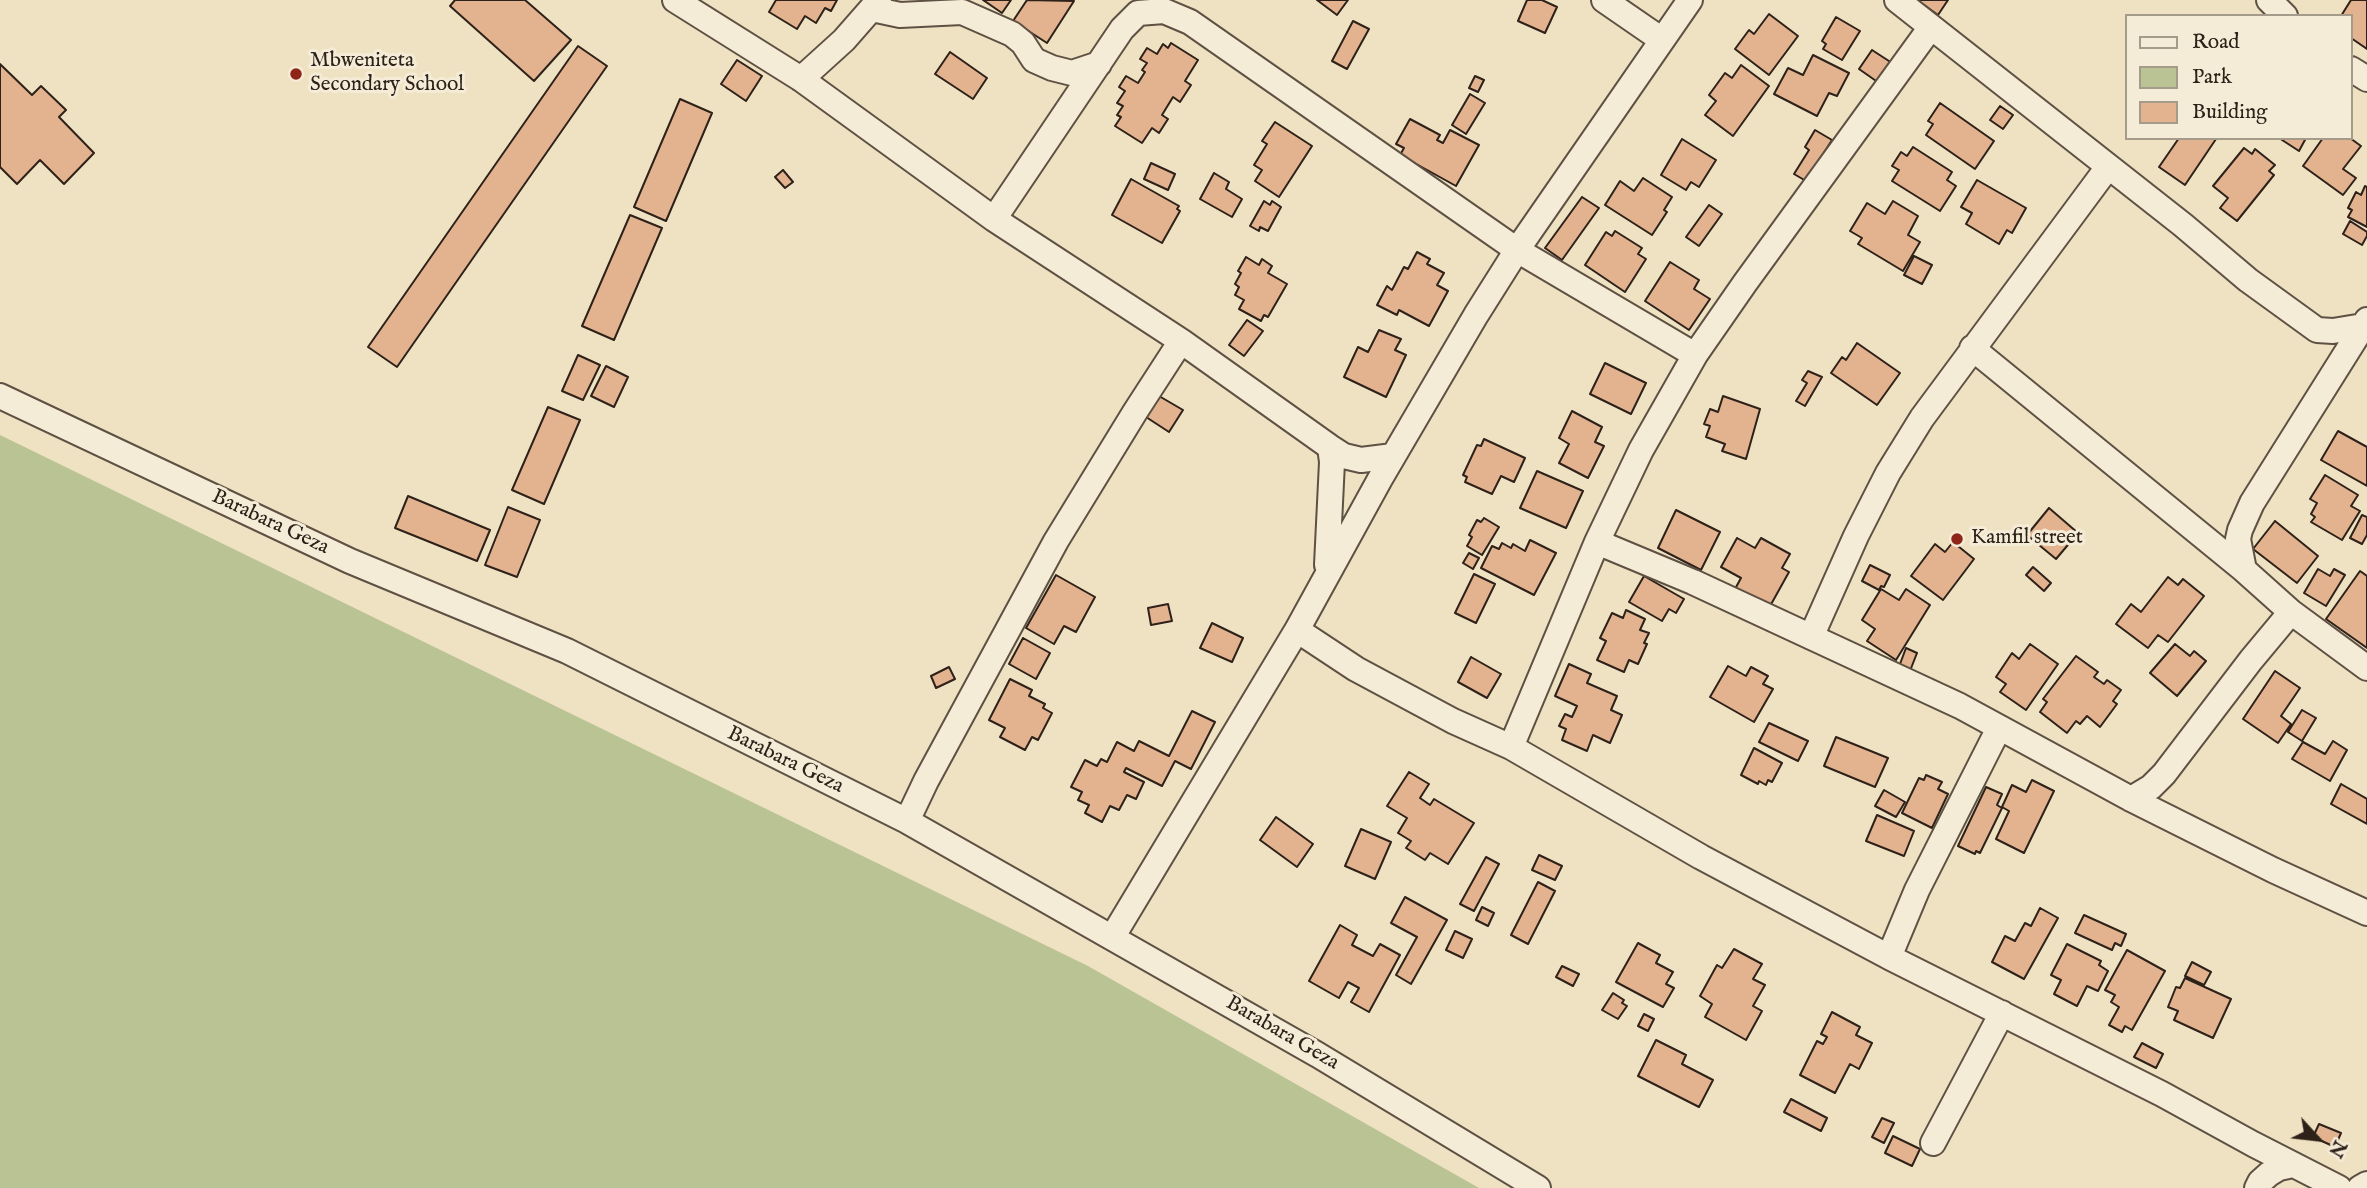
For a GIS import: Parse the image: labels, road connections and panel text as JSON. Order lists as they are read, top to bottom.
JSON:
{
  "streets": {
    "street": ["Barabara Geza"]
  },
  "places": ["Mbweniteta Secondary School", "Kamfil street"],
  "legend": ["Road", "Park", "Building"],
  "north": "bottom right"
}
